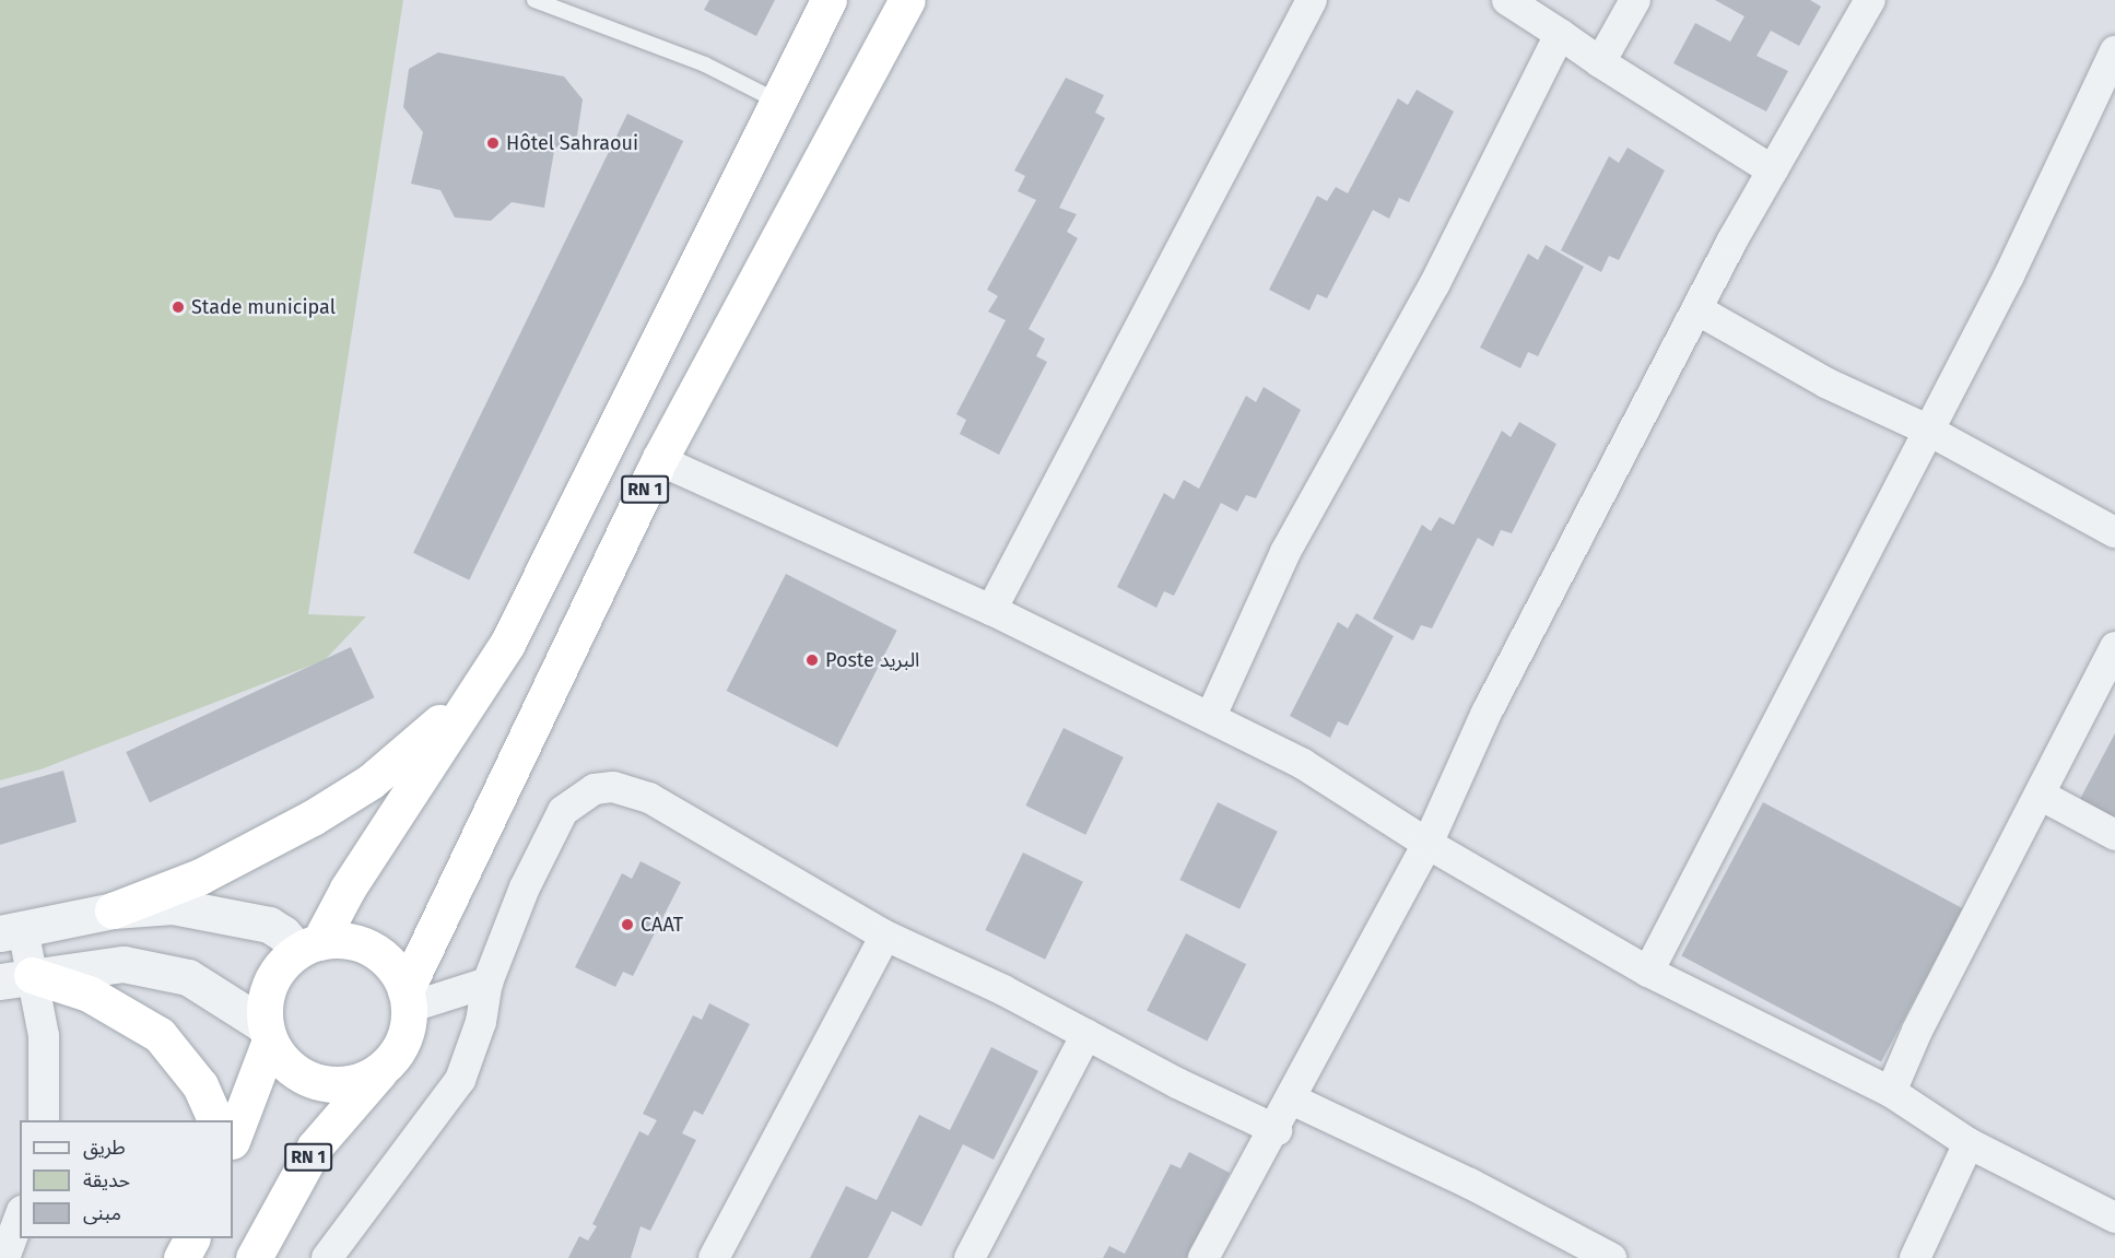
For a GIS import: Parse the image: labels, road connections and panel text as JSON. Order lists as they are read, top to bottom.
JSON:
{
  "streets": {
    "highway": ["RN 1"]
  },
  "places": [
    "Hôtel Sahraoui",
    "Stade municipal",
    "Poste البريد",
    "CAAT"
  ],
  "legend": ["طريق", "حديقة", "مبنى"]
}
